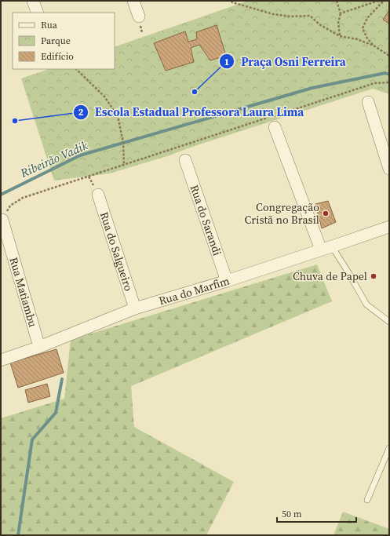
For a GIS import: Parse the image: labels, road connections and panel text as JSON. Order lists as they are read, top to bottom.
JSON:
{
  "streets": {
    "street": [
      "Rua do Sarandi",
      "Rua do Salgueiro",
      "Rua do Marfim",
      "Rua Matiambu"
    ]
  },
  "crossings": [
    ["Rua do Sarandi", "Rua do Marfim"],
    ["Rua do Salgueiro", "Rua do Marfim"],
    ["Rua do Marfim", "Rua Matiambu"]
  ],
  "water": ["Ribeirão Vadik"],
  "places": [
    "Praça Osni Ferreira",
    "Escola Estadual Professora Laura Lima",
    "Congregação Cristã no Brasil",
    "Chuva de Papel"
  ],
  "legend": ["Rua", "Parque", "Edifício"],
  "scale_bar": "50 m"
}
